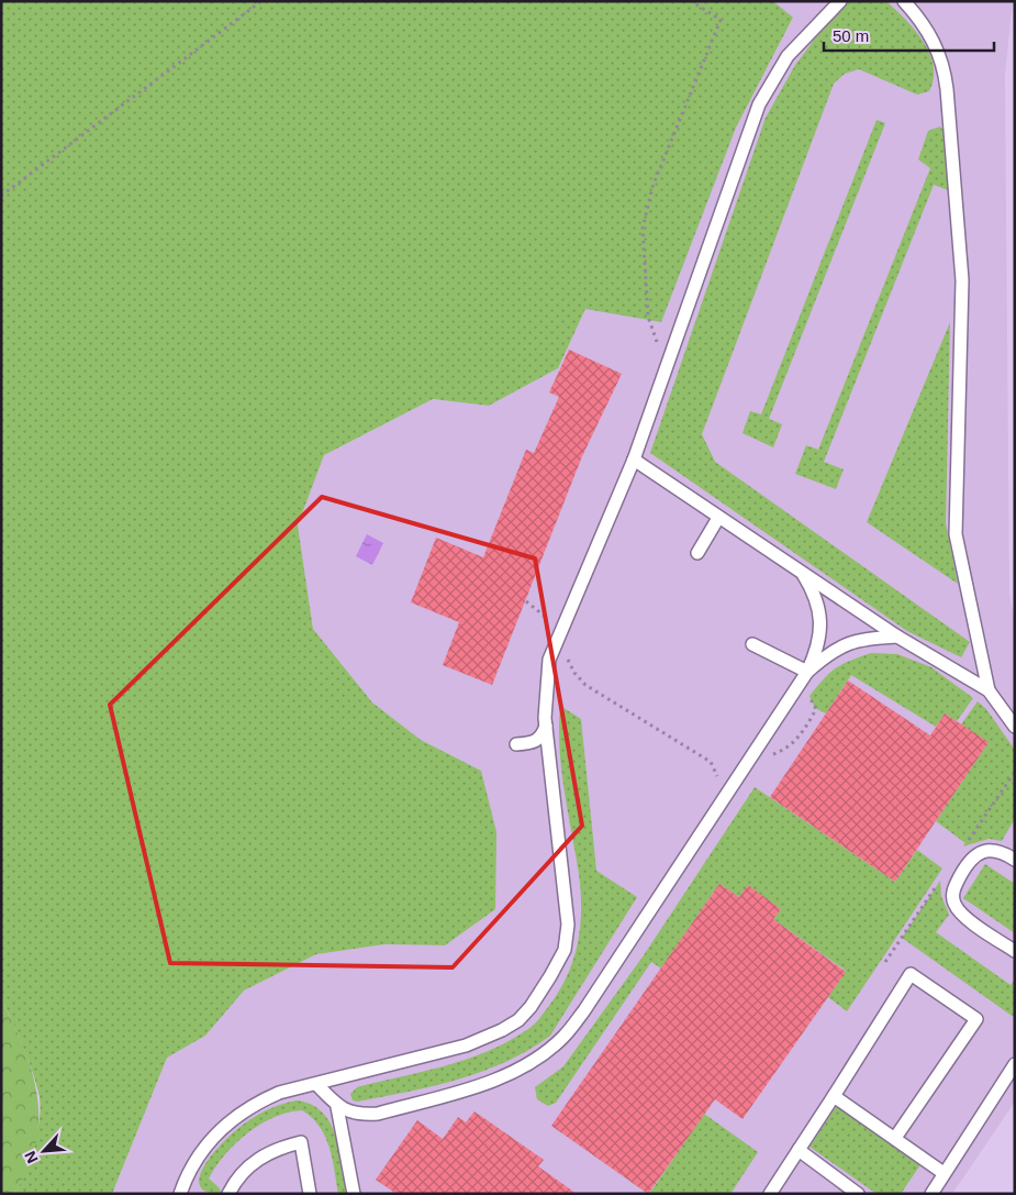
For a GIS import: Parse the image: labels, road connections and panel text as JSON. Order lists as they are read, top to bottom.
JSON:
{
  "scale_bar": "50 m",
  "north": "bottom left"
}
